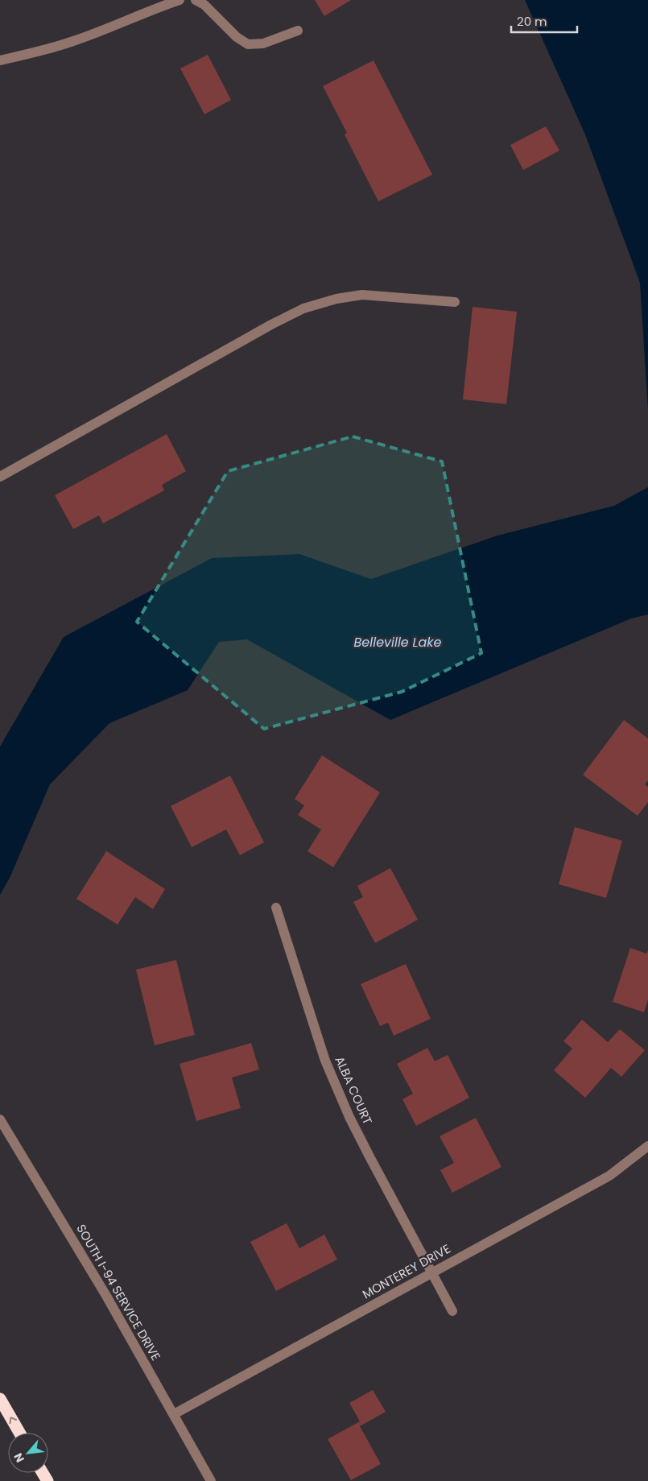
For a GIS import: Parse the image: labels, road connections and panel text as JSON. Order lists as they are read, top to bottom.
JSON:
{
  "streets": {
    "street": ["ALBA COURT", "MONTEREY DRIVE", "SOUTH I-94 SERVICE DRIVE"]
  },
  "crossings": [
    ["ALBA COURT", "MONTEREY DRIVE"],
    ["MONTEREY DRIVE", "SOUTH I-94 SERVICE DRIVE"]
  ],
  "water": ["Belleville Lake"],
  "scale_bar": "20 m",
  "north": "bottom left"
}
